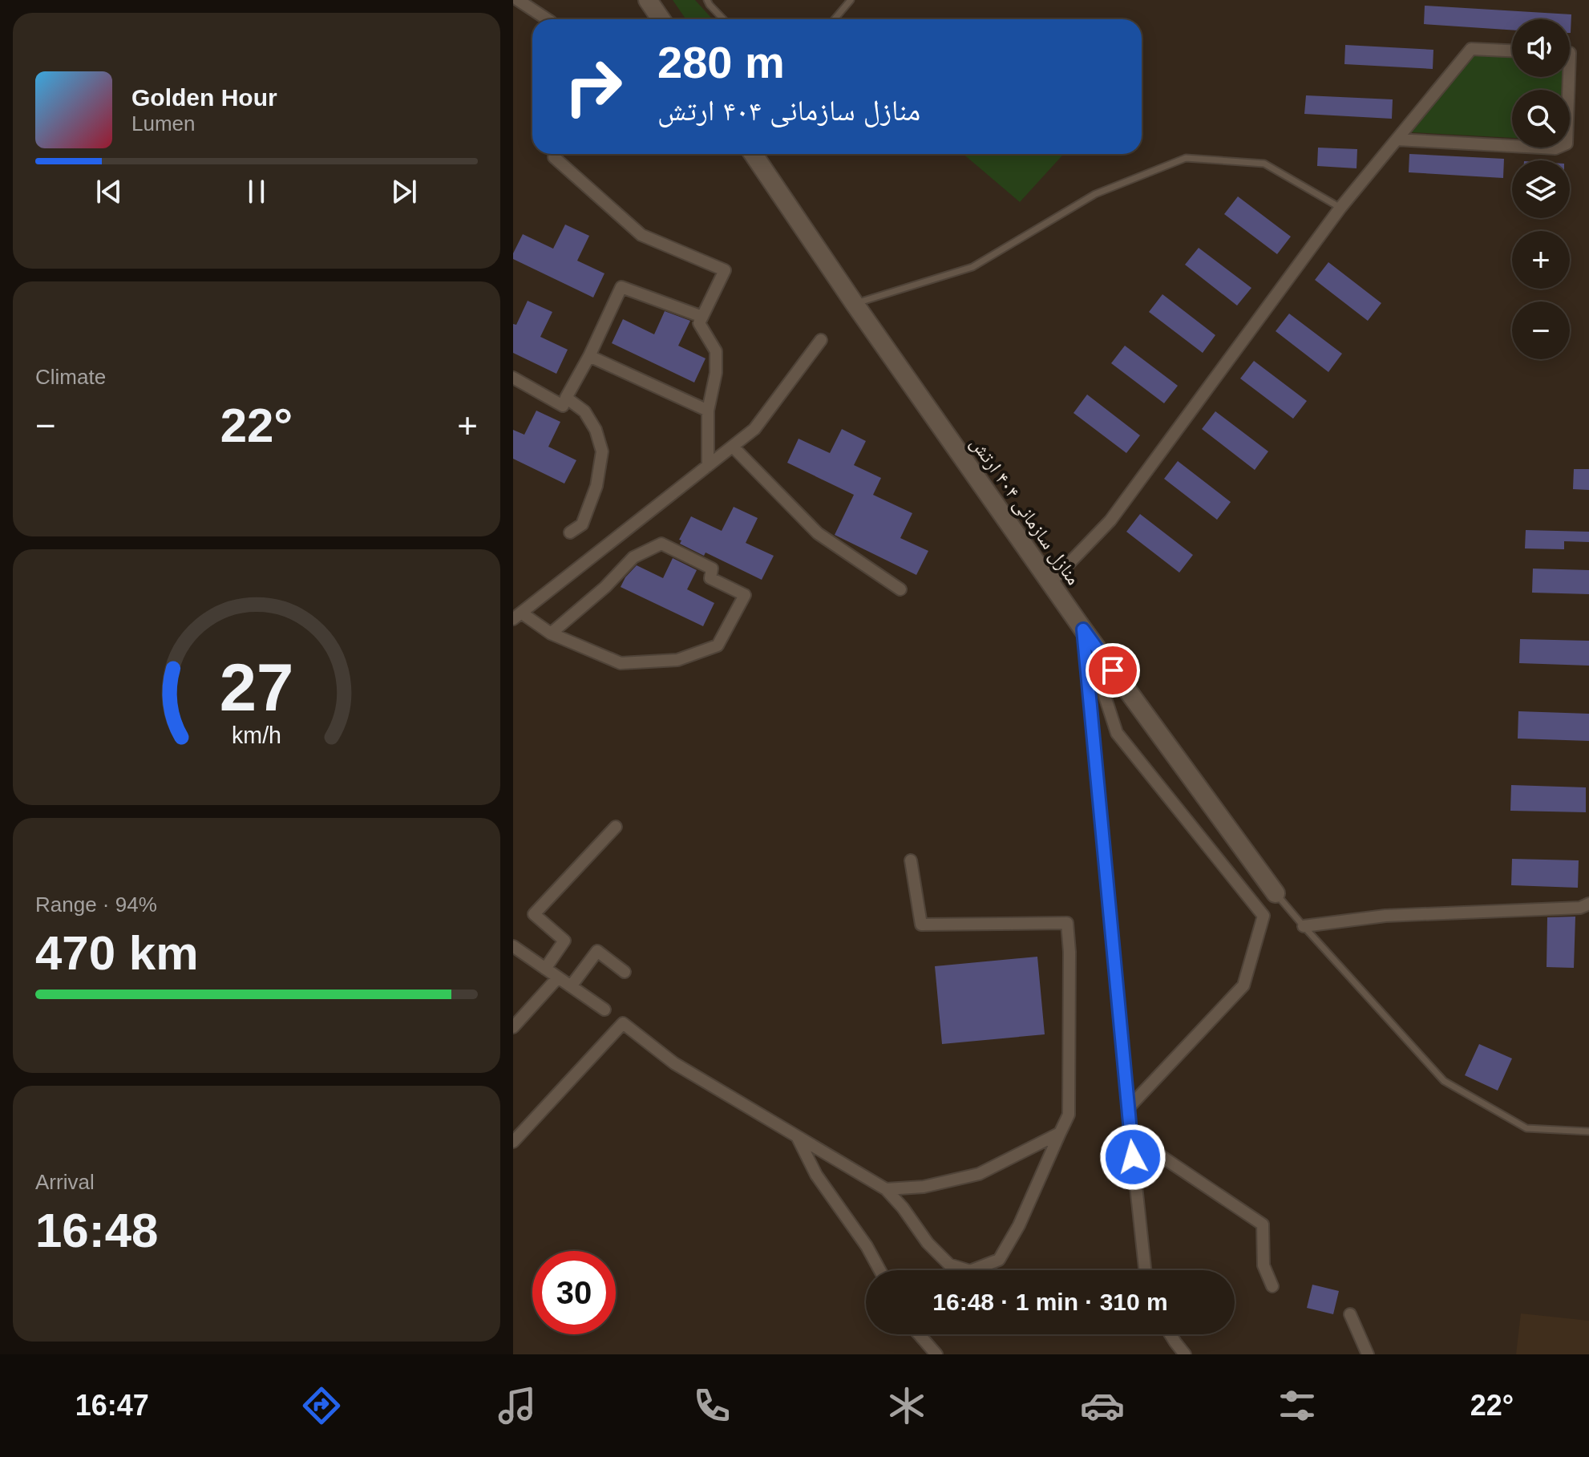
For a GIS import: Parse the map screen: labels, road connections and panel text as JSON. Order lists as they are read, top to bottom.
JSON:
{
  "streets": {
    "street": ["منازل سازمانی ۴۰۴ ارتش"]
  },
  "page": {
    "map_buttons": ["+", "−"],
    "turn": ["280 m", "منازل سازمانی ۴۰۴ ارتش"],
    "song": ["Golden Hour", "Lumen"],
    "tile": [
      "Climate",
      ["Range · 94%", "470 km"],
      ["Arrival", "16:48"]
    ],
    "heat": ["−", "22°", "+"],
    "limit": "30",
    "trip": "16:48 · 1 min · 310 m",
    "tabs": ["16:47", "22°"],
    "gauge": ["27", "km/h"]
  }
}
